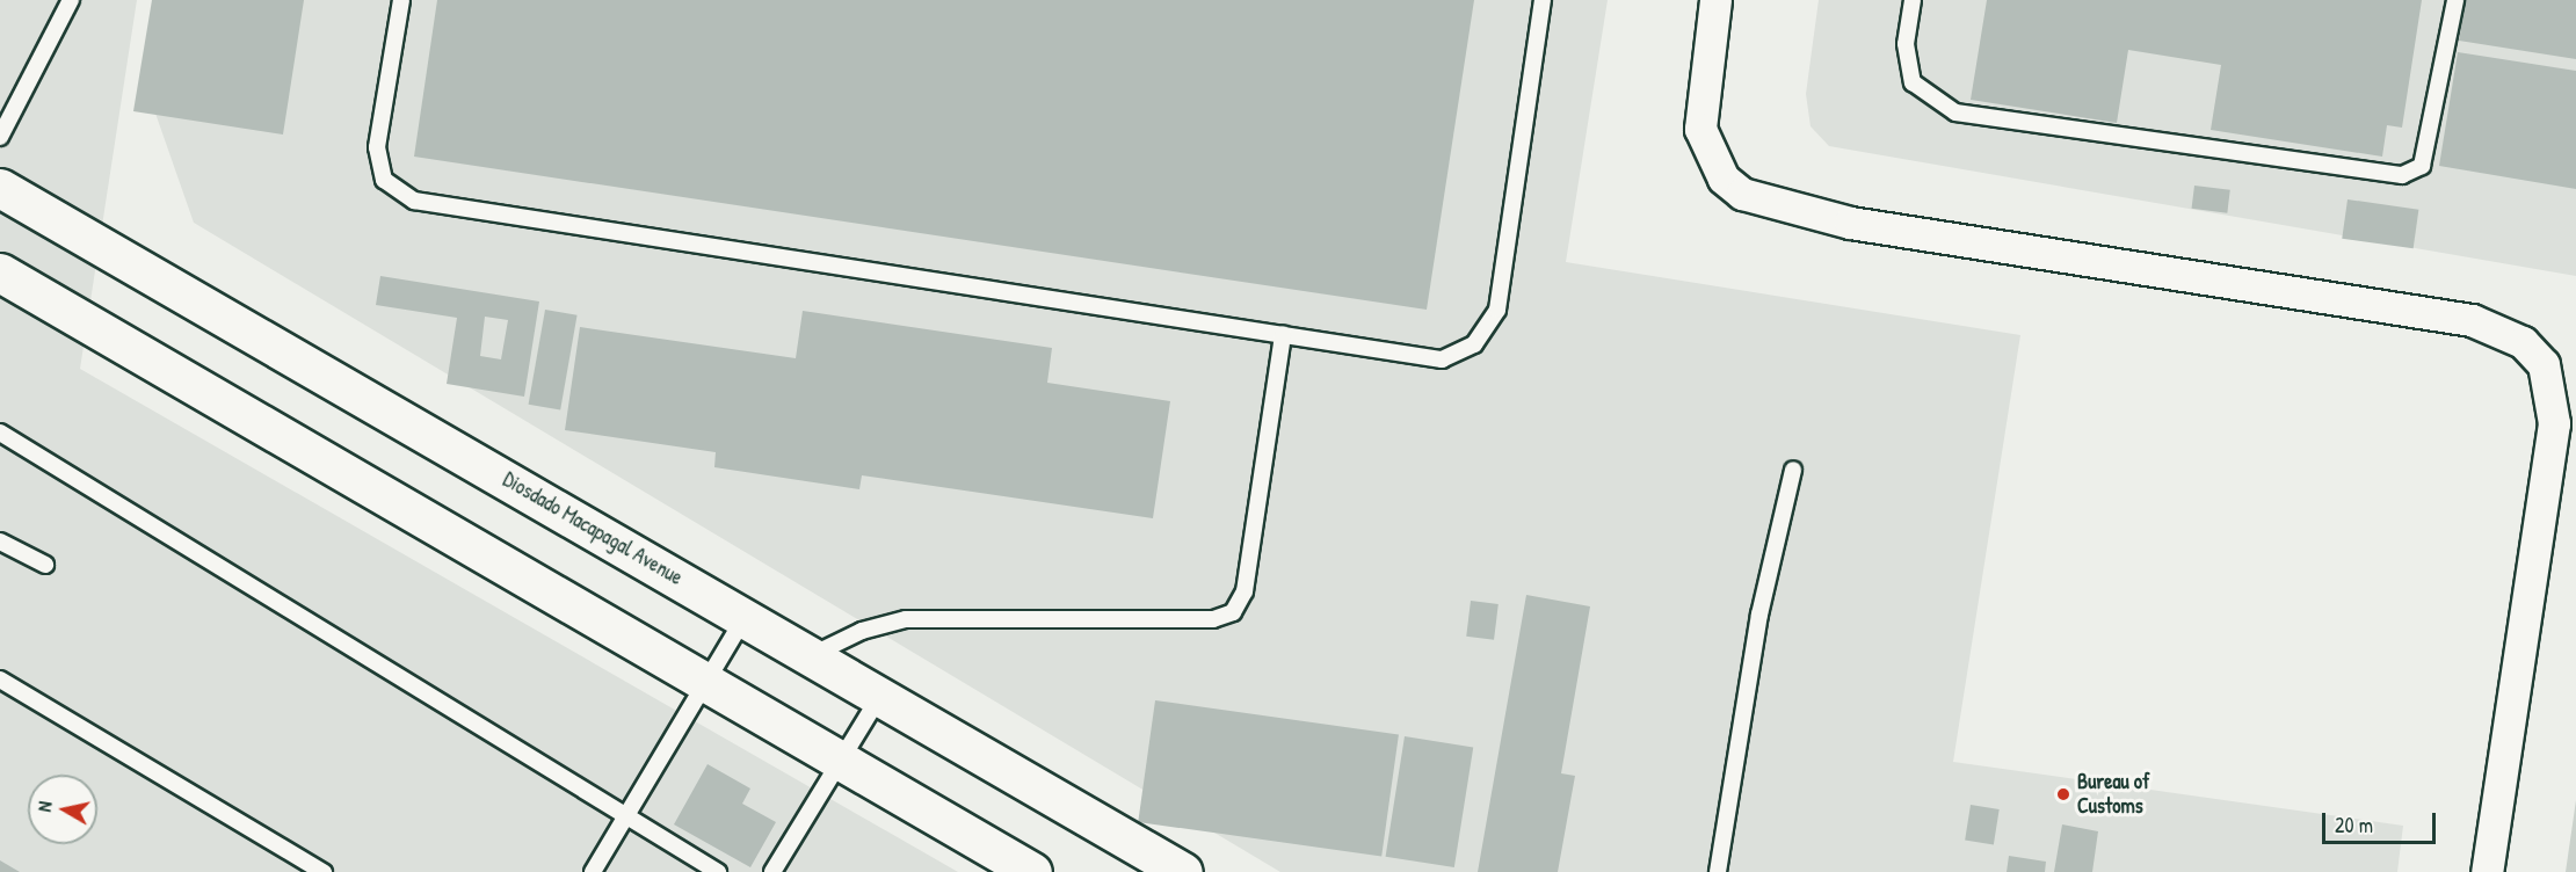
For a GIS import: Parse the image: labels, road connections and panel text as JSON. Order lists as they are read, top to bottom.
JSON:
{
  "streets": {
    "main road": ["Diosdado Macapagal Avenue"]
  },
  "places": ["Bureau of Customs"],
  "scale_bar": "20 m",
  "north": "left"
}
